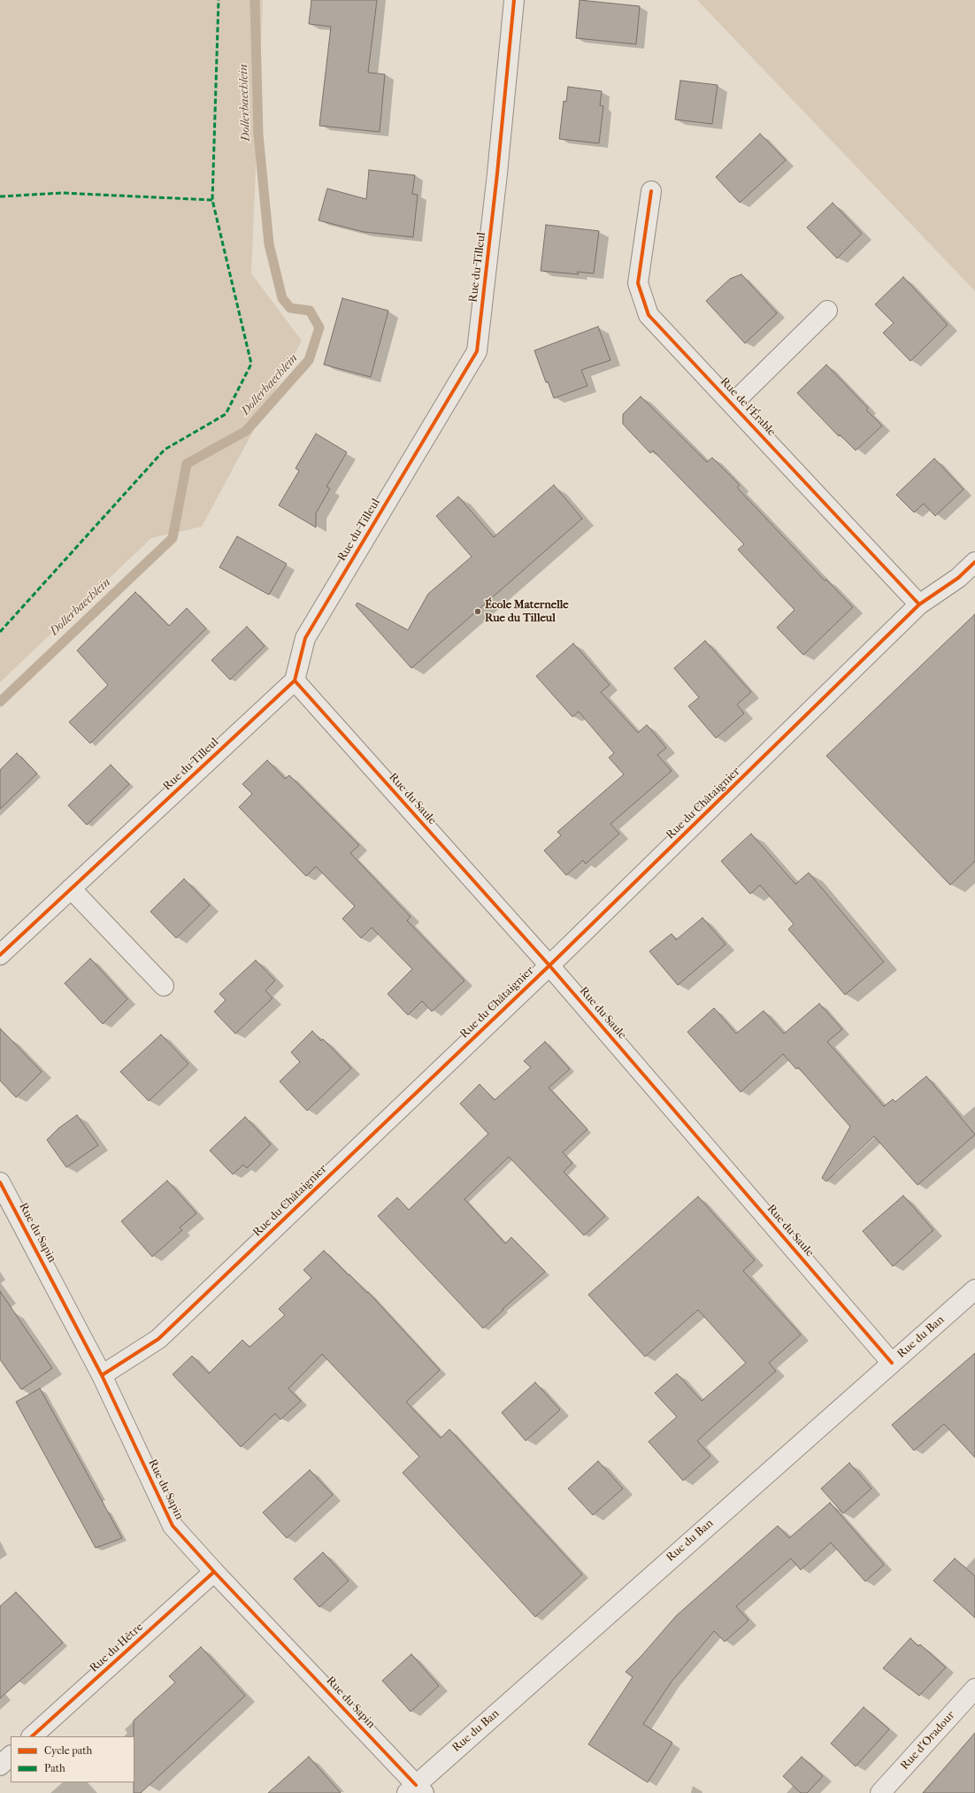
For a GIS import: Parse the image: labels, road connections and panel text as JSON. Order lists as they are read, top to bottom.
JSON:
{
  "streets": {
    "street": [
      "Rue du Tilleul",
      "Rue de l'Érable",
      "Rue du Saule",
      "Rue du Châtaignier",
      "Rue du Sapin",
      "Rue du Ban",
      "Rue du Hêtre",
      "Rue d'Oradour"
    ]
  },
  "crossings": [
    ["Rue du Tilleul", "Rue du Saule"],
    ["Rue de l'Érable", "Rue du Châtaignier"],
    ["Rue du Saule", "Rue du Châtaignier"],
    ["Rue du Saule", "Rue du Ban"],
    ["Rue du Châtaignier", "Rue du Sapin"],
    ["Rue du Sapin", "Rue du Ban"],
    ["Rue du Sapin", "Rue du Hêtre"]
  ],
  "water": ["Dollerbaechlein"],
  "places": ["École Maternelle Rue du Tilleul"],
  "legend": ["Cycle path", "Path"]
}
